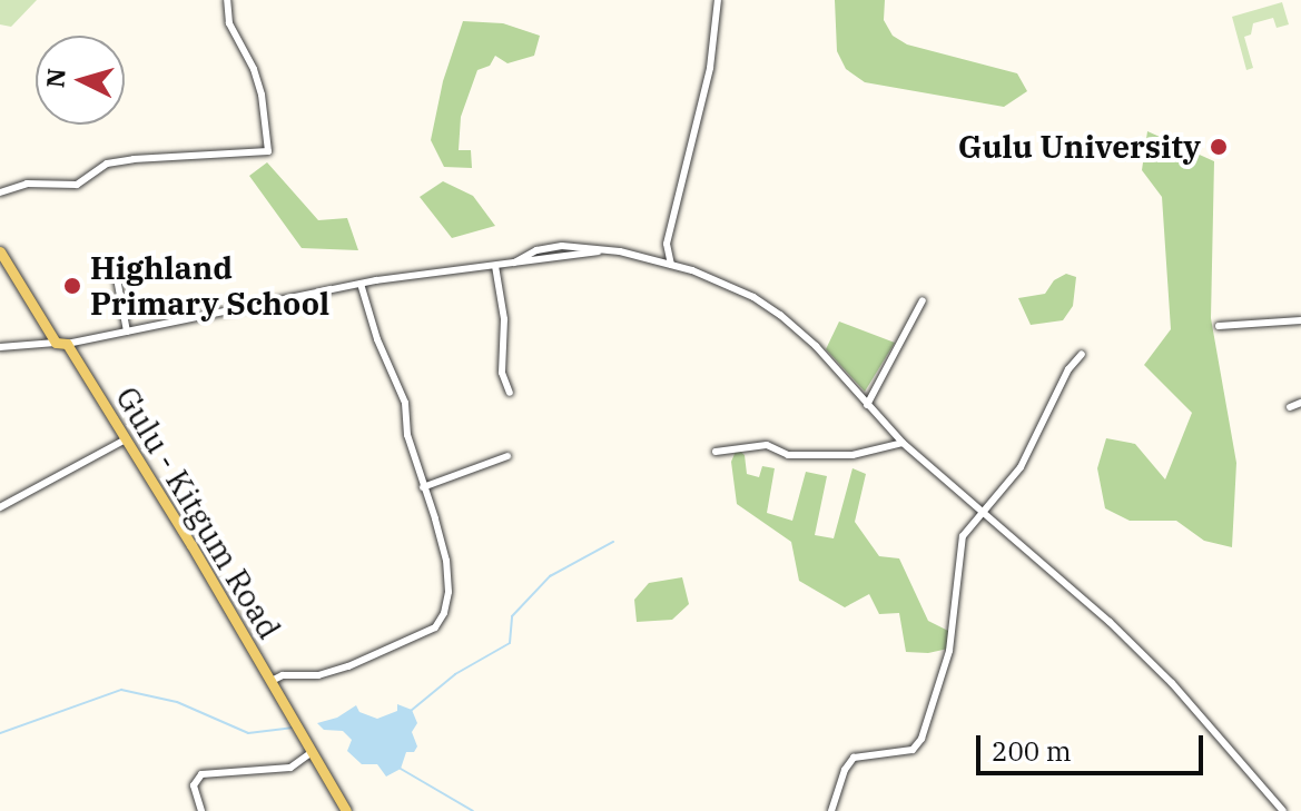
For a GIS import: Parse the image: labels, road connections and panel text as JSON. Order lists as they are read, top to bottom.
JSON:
{
  "streets": {
    "main road": ["Gulu - Kitgum Road"]
  },
  "places": ["Gulu University", "Highland Primary School"],
  "scale_bar": "200 m",
  "north": "left"
}
